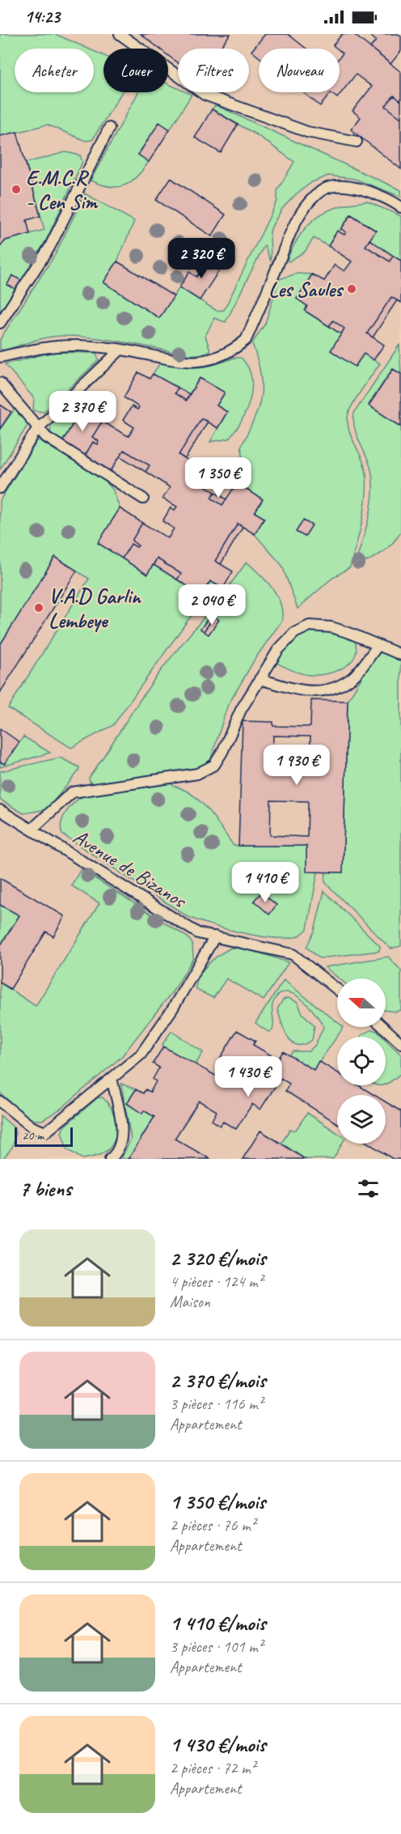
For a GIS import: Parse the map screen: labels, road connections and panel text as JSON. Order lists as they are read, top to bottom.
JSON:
{
  "streets": {
    "lane": ["Avenue de Bizanos"]
  },
  "places": ["E.M.C.R - Cen Sim", "Les Saules", "V.A.D Garlin Lembeye"],
  "scale_bar": "20 m",
  "north": "left",
  "page": {
    "status": "14:23",
    "chip": [
      "Acheter",
      "Louer",
      "Filtres",
      "Nouveau"
    ],
    "price": [
      "2 320 €",
      "2 370 €",
      "1 350 €",
      "2 040 €",
      "1 930 €",
      "1 410 €",
      "1 430 €"
    ],
    "scale": "20 m",
    "heading": "7 biens",
    "list": [
      {
        "name": "2 320 €/mois",
        "note": "4 pièces · 124 m² · Maison"
      },
      {
        "name": "2 370 €/mois",
        "note": "3 pièces · 116 m² · Appartement"
      },
      {
        "name": "1 350 €/mois",
        "note": "2 pièces · 76 m² · Appartement"
      },
      {
        "name": "1 410 €/mois",
        "note": "3 pièces · 101 m² · Appartement"
      },
      {
        "name": "1 430 €/mois",
        "note": "2 pièces · 72 m² · Appartement"
      }
    ]
  }
}
